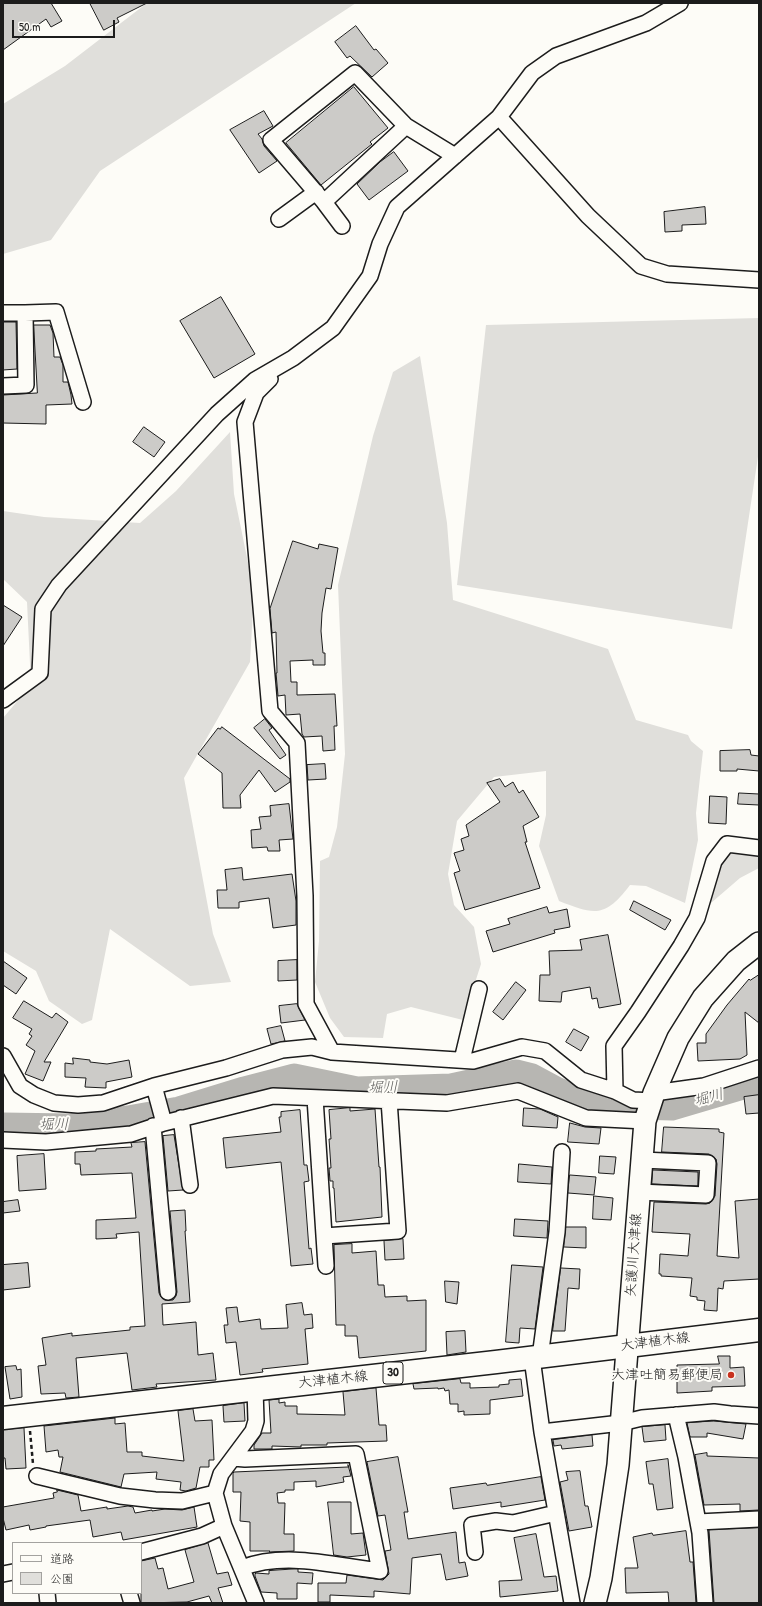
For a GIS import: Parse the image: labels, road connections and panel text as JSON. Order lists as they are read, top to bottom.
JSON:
{
  "streets": {
    "main road": ["矢護川大津線", "大津植木線", "30"]
  },
  "crossings": [
    ["矢護川大津線", "大津植木線"]
  ],
  "water": ["堀川"],
  "places": ["大津吐簡易郵便局"],
  "legend": ["道路", "公園"],
  "scale_bar": "50 m"
}
